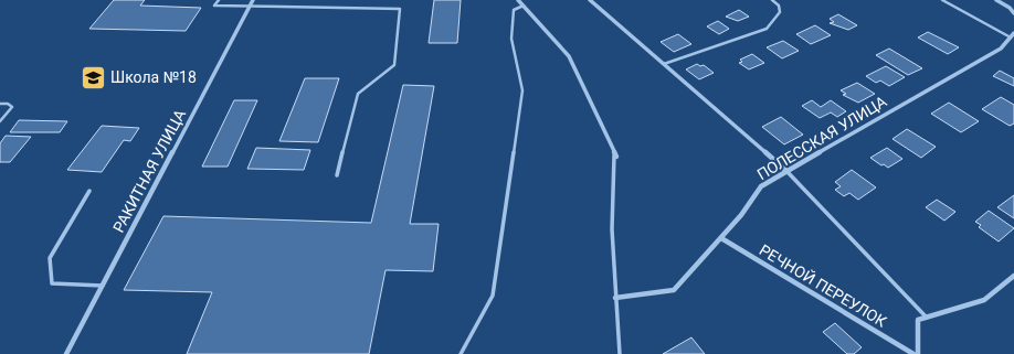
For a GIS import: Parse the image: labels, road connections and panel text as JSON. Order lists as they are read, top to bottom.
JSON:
{
  "streets": {
    "street": ["ПОЛЕССКАЯ УЛИЦА", "РАКИТНАЯ УЛИЦА", "РЕЧНОЙ ПЕРЕУЛОК"]
  },
  "crossings": [
    ["ПОЛЕССКАЯ УЛИЦА", "РЕЧНОЙ ПЕРЕУЛОК"]
  ],
  "places": {
    "school or university": ["Школа №18"]
  }
}
